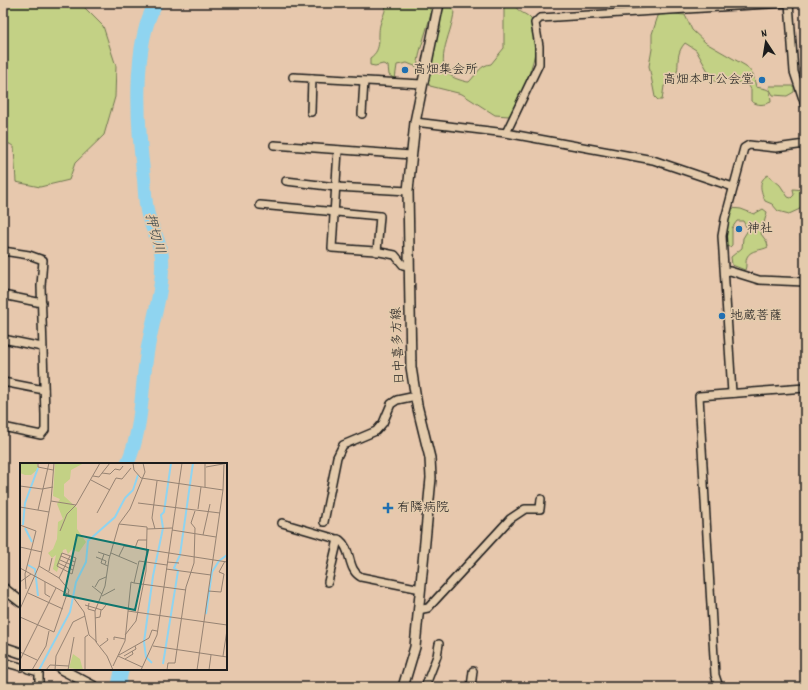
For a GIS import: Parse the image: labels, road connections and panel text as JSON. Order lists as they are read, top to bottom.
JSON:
{
  "streets": {
    "main road": ["日中喜多方線"]
  },
  "water": ["押切川"],
  "places": {
    "other": [
      "高畑集会所",
      "高畑本町公会堂",
      "神社",
      "地蔵菩薩"
    ],
    "health": ["有隣病院"]
  },
  "north": "top"
}
